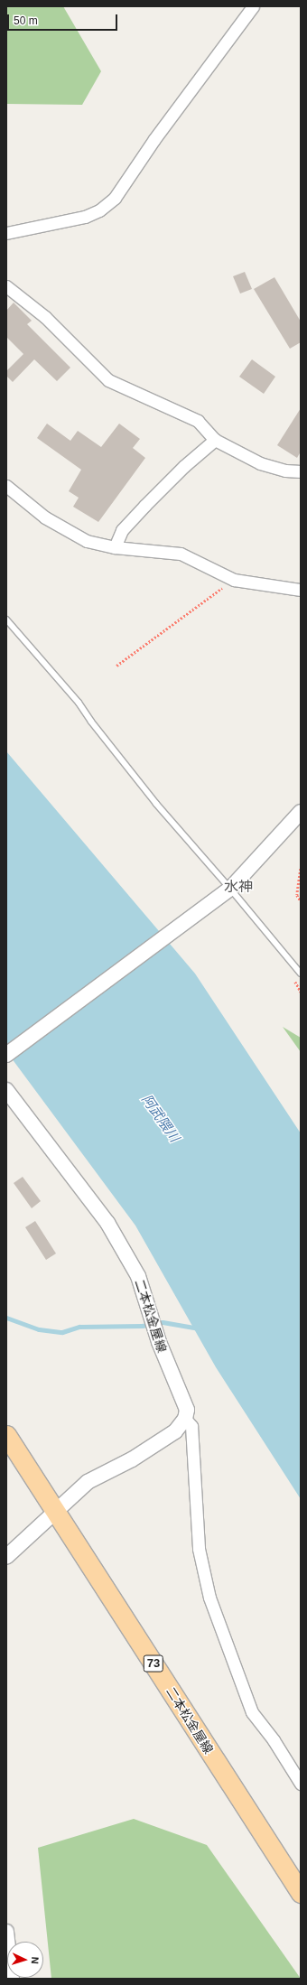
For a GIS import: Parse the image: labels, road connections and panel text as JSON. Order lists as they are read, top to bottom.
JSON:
{
  "streets": {
    "main road": ["二本松金屋線", "73"]
  },
  "districts": ["水神"],
  "water": ["阿武隈川"],
  "scale_bar": "50 m",
  "north": "right"
}
